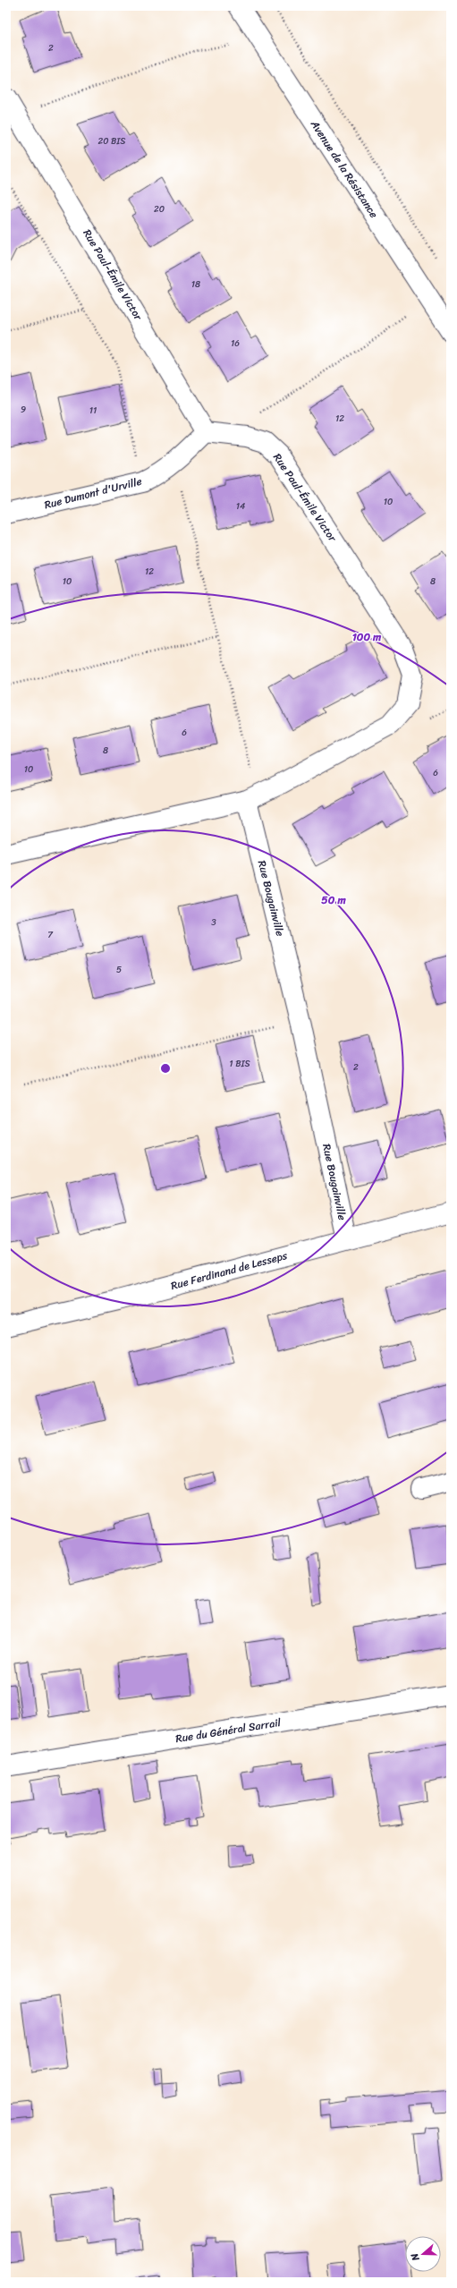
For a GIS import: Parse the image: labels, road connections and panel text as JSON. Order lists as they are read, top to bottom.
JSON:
{
  "streets": {
    "street": [
      "Avenue de la Résistance",
      "Rue Paul-Émile Victor",
      "Rue Dumont d'Urville",
      "Rue Bougainville",
      "Rue Ferdinand de Lesseps",
      "Rue du Général Sarrail"
    ]
  },
  "crossings": [
    ["Rue Paul-Émile Victor", "Rue Dumont d'Urville"],
    ["Rue Paul-Émile Victor", "Rue Bougainville"],
    ["Rue Bougainville", "Rue Ferdinand de Lesseps"]
  ],
  "house_numbers": [
    "2",
    "20 BIS",
    "20",
    "18",
    "16",
    "9",
    "11",
    "12",
    "10",
    "14",
    "12",
    "10",
    "8",
    "6",
    "8",
    "10",
    "6",
    "3",
    "7",
    "5",
    "1 BIS",
    "2"
  ],
  "north": "left",
  "rings": ["100 m", "50 m"]
}
